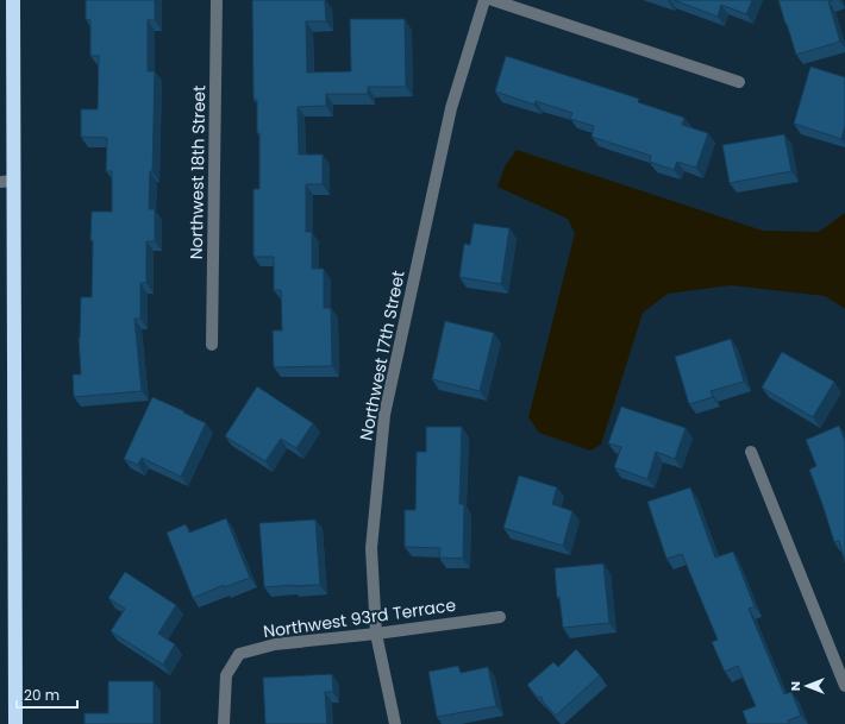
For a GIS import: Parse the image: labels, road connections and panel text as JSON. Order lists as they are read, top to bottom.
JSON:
{
  "streets": {
    "street": ["Northwest 18th Street", "Northwest 17th Street", "Northwest 93rd Terrace"]
  },
  "crossings": [
    ["Northwest 17th Street", "Northwest 93rd Terrace"]
  ],
  "scale_bar": "20 m",
  "north": "left"
}
